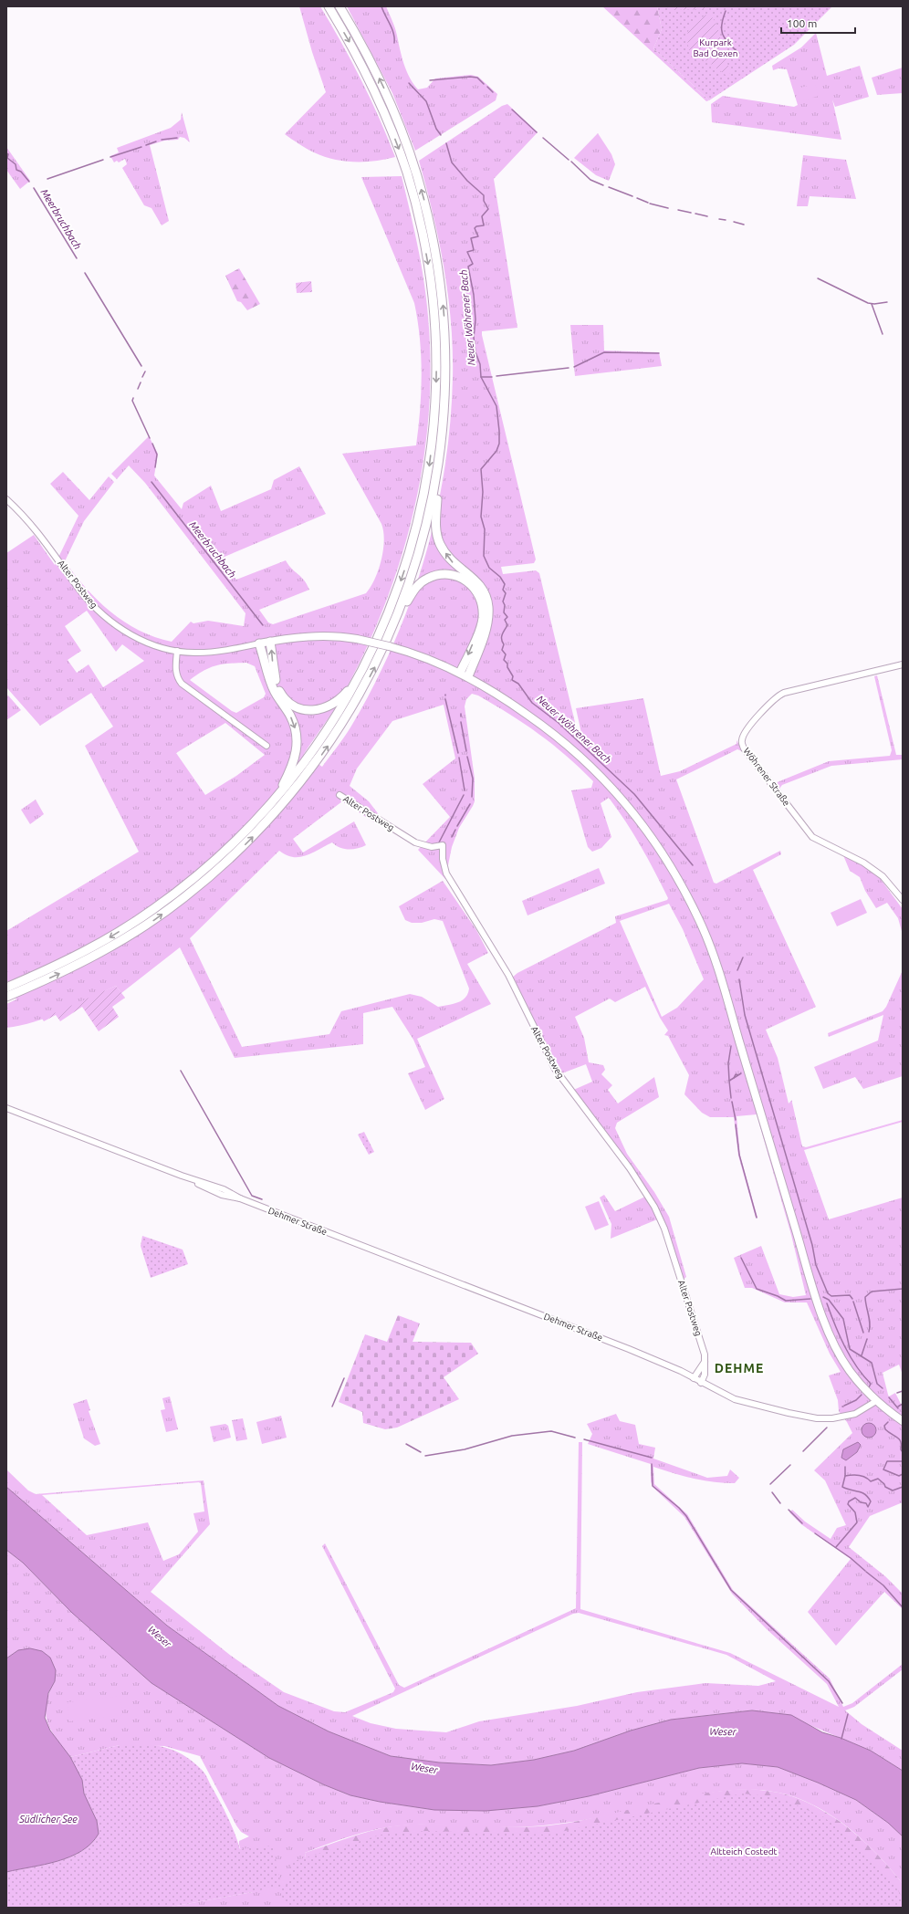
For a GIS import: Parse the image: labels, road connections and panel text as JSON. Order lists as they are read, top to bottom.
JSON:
{
  "streets": {
    "street": ["Alter Postweg", "Wöhrener Straße", "Dehmer Straße"]
  },
  "crossings": [
    ["Alter Postweg", "Dehmer Straße"]
  ],
  "districts": ["DEHME"],
  "water": [
    "Meerbruchbach",
    "Neuer Wöhrener Bach",
    "Weser",
    "Südlicher See"
  ],
  "parks": ["Kurpark Bad Oexen", "Altteich Costedt"],
  "scale_bar": "100 m"
}
